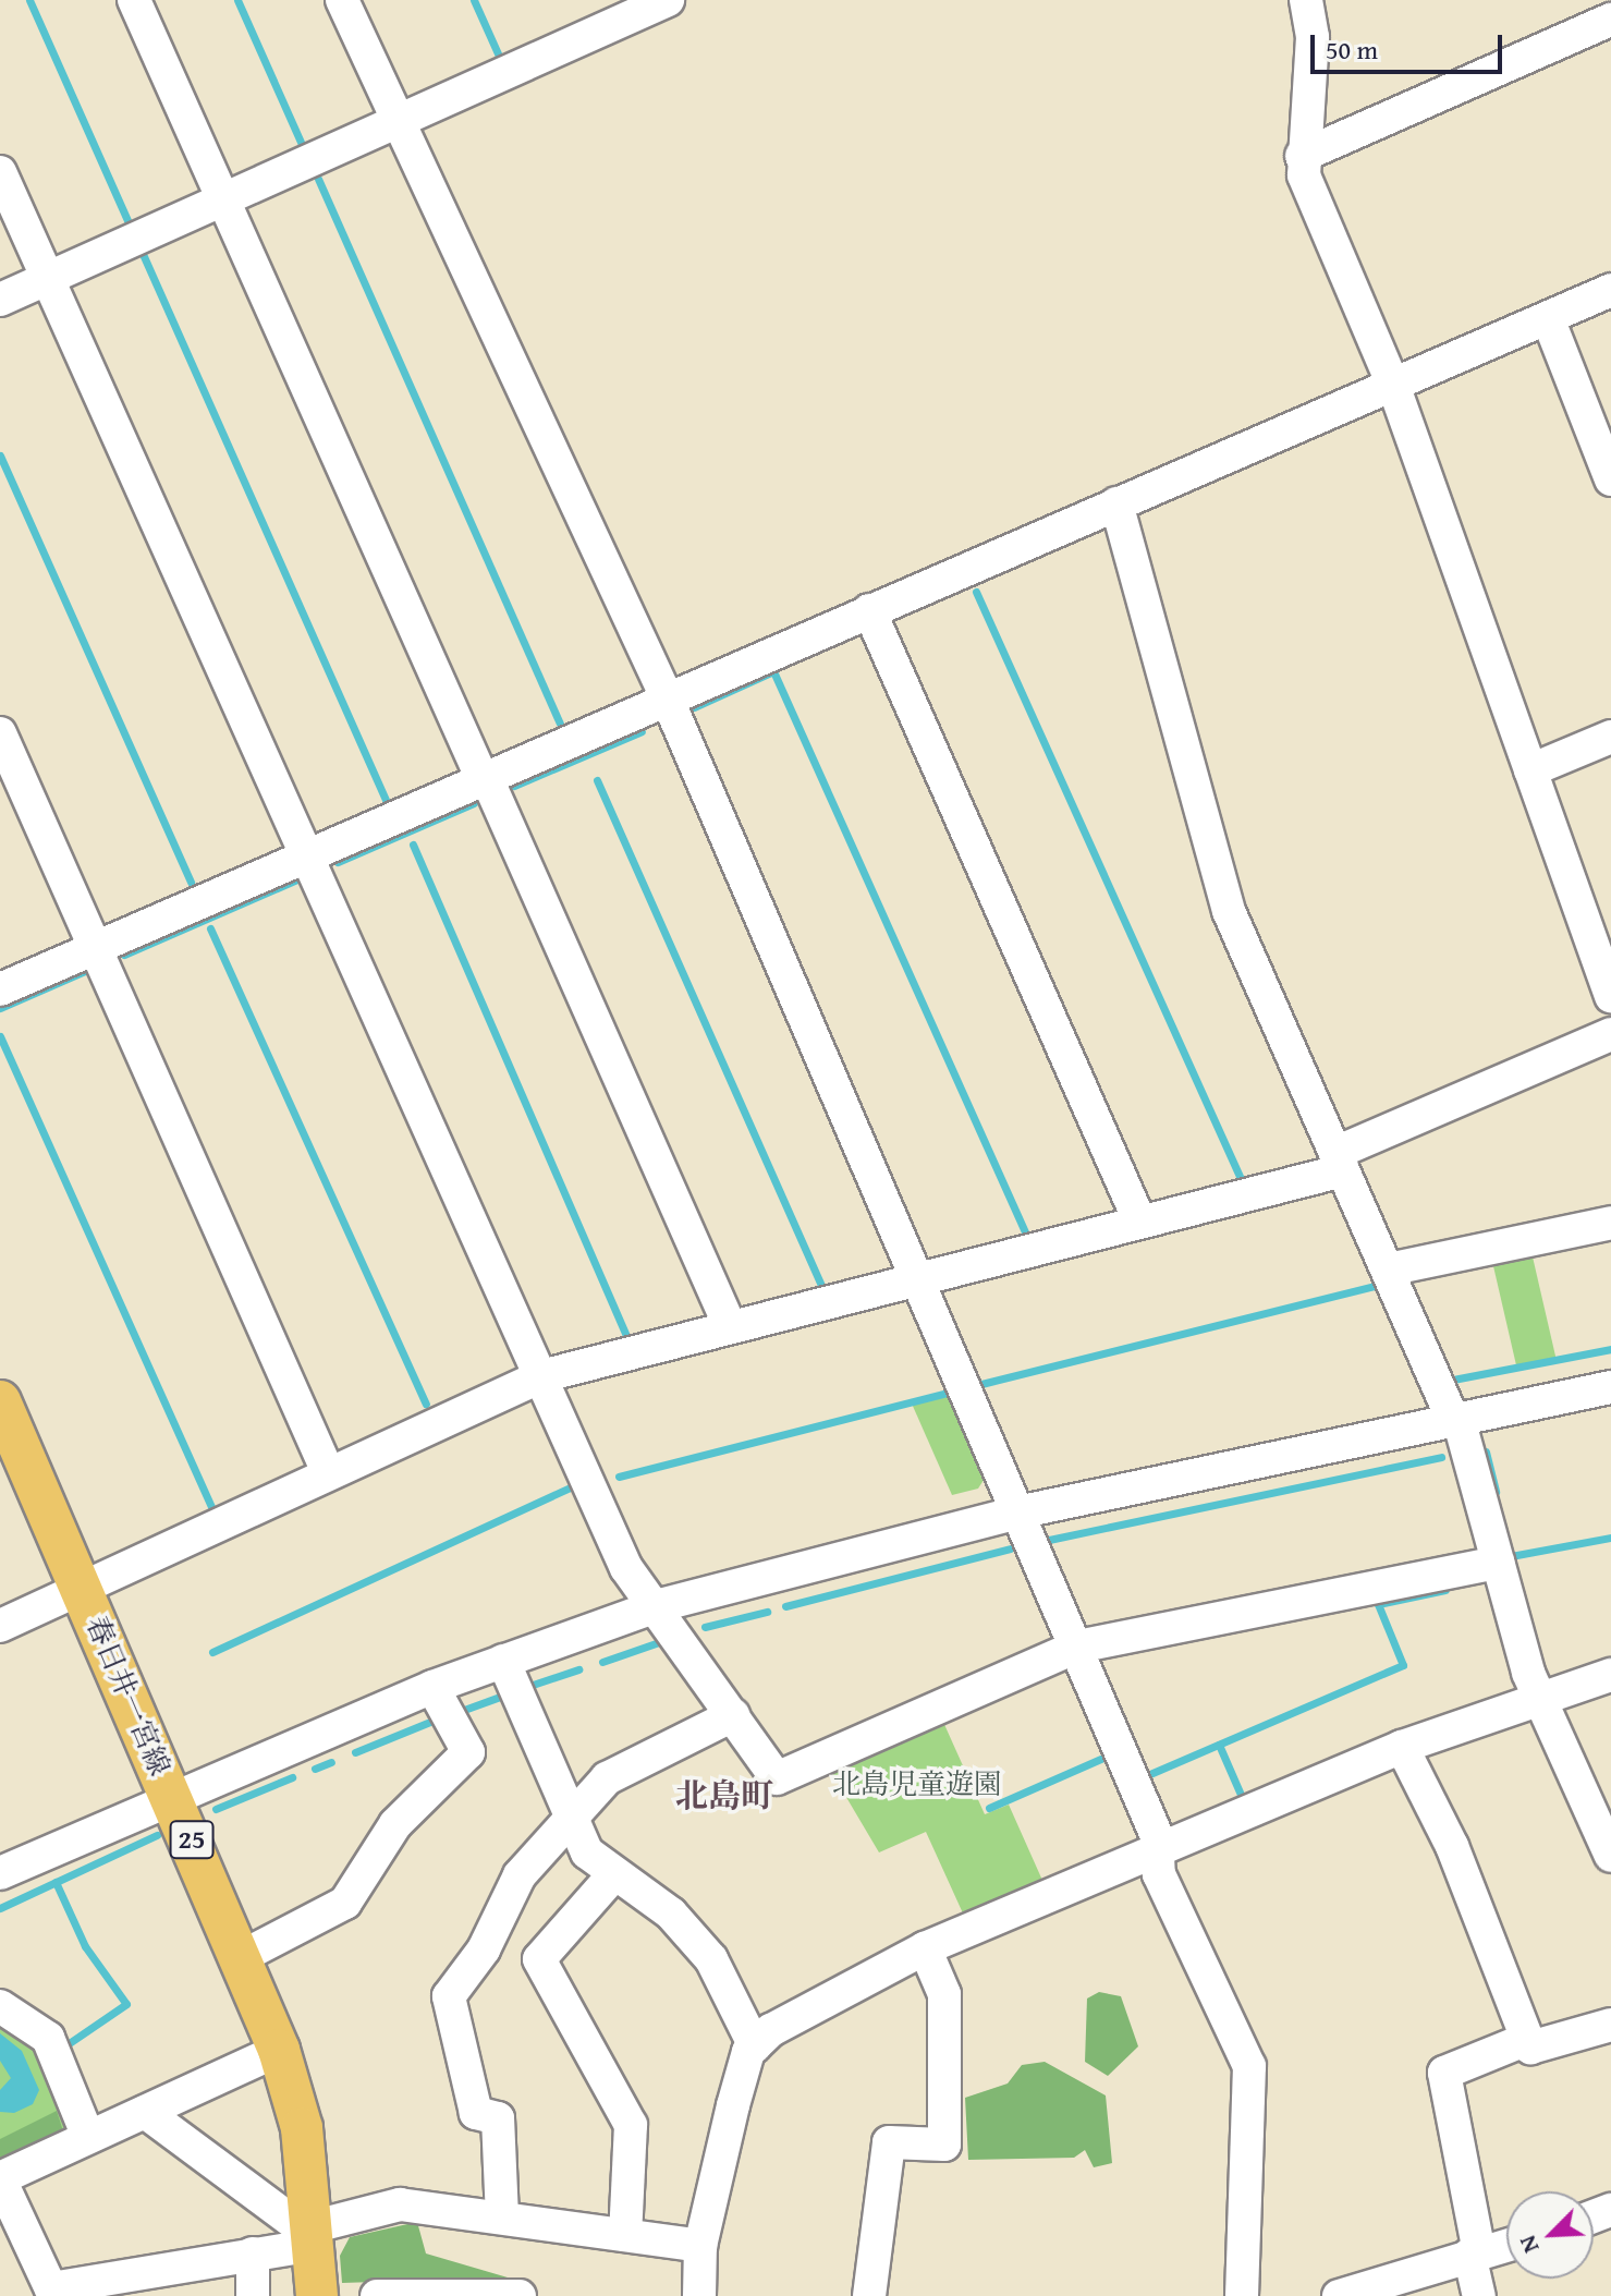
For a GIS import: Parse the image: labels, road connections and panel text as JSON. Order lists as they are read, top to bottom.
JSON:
{
  "streets": {
    "main road": ["春日井一宮線", "25"]
  },
  "districts": ["北島町"],
  "parks": ["北島児童遊園"],
  "scale_bar": "50 m",
  "north": "bottom left"
}
